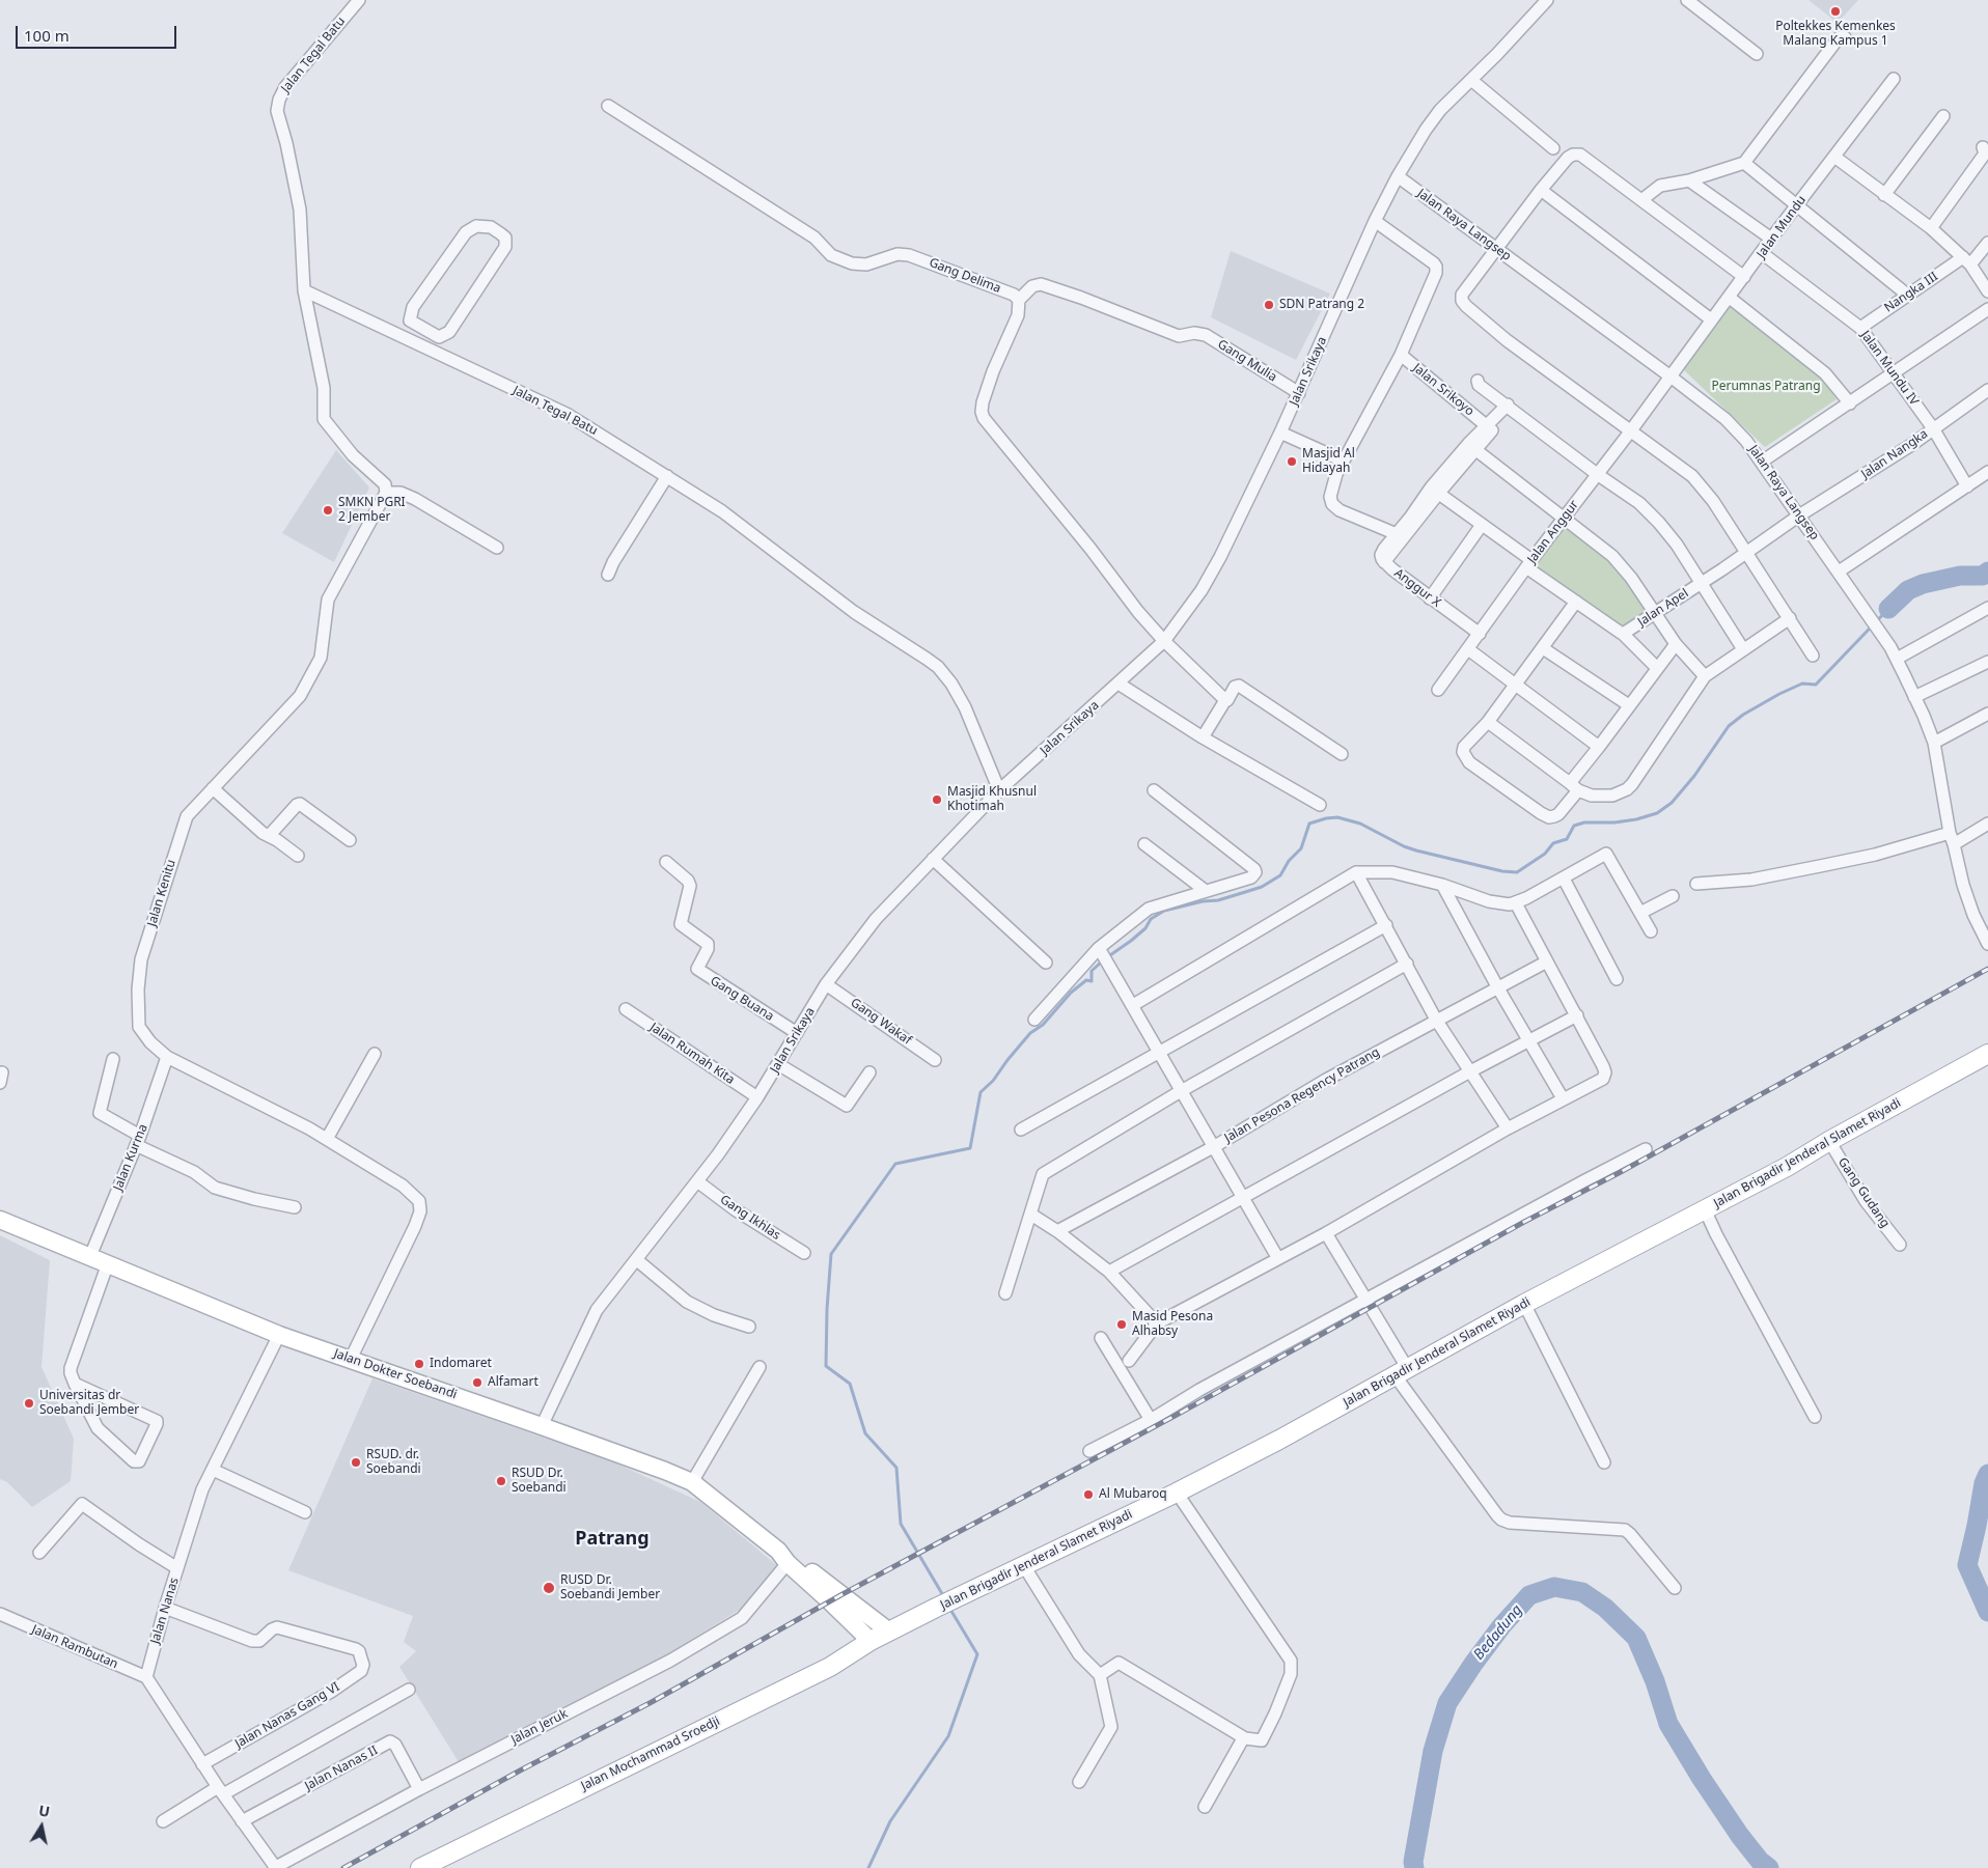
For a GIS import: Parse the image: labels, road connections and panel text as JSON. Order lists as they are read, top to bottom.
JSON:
{
  "streets": {
    "main road": ["Jalan Brigadir Jenderal Slamet Riyadi", "Jalan Dokter Soebandi", "Jalan Mochammad Sroedji"],
    "street": [
      "Jalan Tegal Batu",
      "Jalan Raya Langsep",
      "Jalan Mundu",
      "Gang Delima",
      "Nangka III",
      "Gang Mulia",
      "Jalan Mundu IV",
      "Jalan Srikaya",
      "Jalan Srikoyo",
      "Jalan Nangka",
      "Jalan Anggur",
      "Anggur X",
      "Jalan Apel",
      "Jalan Kenitu",
      "Gang Buana",
      "Gang Wakaf",
      "Jalan Rumah Kita",
      "Jalan Pesona Regency Patrang",
      "Jalan Kurma",
      "Gang Gudang",
      "Gang Ikhlas",
      "Jalan Nanas",
      "Jalan Rambutan",
      "Jalan Nanas Gang VI",
      "Jalan Jeruk",
      "Jalan Nanas II"
    ]
  },
  "crossings": [
    ["Jalan Tegal Batu", "Jalan Srikaya"],
    ["Jalan Raya Langsep", "Jalan Mundu"],
    ["Jalan Raya Langsep", "Jalan Srikaya"],
    ["Jalan Raya Langsep", "Jalan Nangka"],
    ["Jalan Raya Langsep", "Jalan Anggur"],
    ["Jalan Raya Langsep", "Jalan Apel"],
    ["Jalan Mundu", "Jalan Mundu IV"],
    ["Jalan Mundu", "Jalan Anggur"],
    ["Gang Delima", "Gang Mulia"],
    ["Nangka III", "Jalan Mundu IV"],
    ["Gang Mulia", "Jalan Srikaya"],
    ["Jalan Mundu IV", "Jalan Nangka"],
    ["Jalan Srikaya", "Gang Buana"],
    ["Jalan Srikaya", "Gang Wakaf"],
    ["Jalan Srikaya", "Jalan Rumah Kita"],
    ["Jalan Srikaya", "Gang Ikhlas"],
    ["Jalan Srikaya", "Jalan Dokter Soebandi"],
    ["Jalan Nangka", "Jalan Apel"],
    ["Jalan Anggur", "Anggur X"],
    ["Jalan Anggur", "Jalan Apel"],
    ["Jalan Kenitu", "Jalan Kurma"],
    ["Jalan Kenitu", "Jalan Dokter Soebandi"],
    ["Jalan Brigadir Jenderal Slamet Riyadi", "Gang Gudang"],
    ["Jalan Brigadir Jenderal Slamet Riyadi", "Jalan Dokter Soebandi"],
    ["Jalan Brigadir Jenderal Slamet Riyadi", "Jalan Mochammad Sroedji"],
    ["Jalan Kurma", "Jalan Dokter Soebandi"],
    ["Jalan Dokter Soebandi", "Jalan Nanas"],
    ["Jalan Dokter Soebandi", "Jalan Jeruk"],
    ["Jalan Dokter Soebandi", "Jalan Mochammad Sroedji"],
    ["Jalan Nanas", "Jalan Rambutan"],
    ["Jalan Nanas", "Jalan Nanas Gang VI"],
    ["Jalan Jeruk", "Jalan Nanas II"]
  ],
  "districts": ["Patrang"],
  "water": ["Bedadung"],
  "parks": ["Perumnas Patrang"],
  "places": [
    "Poltekkes Kemenkes Malang Kampus 1",
    "SDN Patrang 2",
    "Masjid Al Hidayah",
    "SMKN PGRI 2 Jember",
    "Masjid Khusnul Khotimah",
    "Masid Pesona Alhabsy",
    "Indomaret",
    "Alfamart",
    "Universitas dr Soebandi Jember",
    "RSUD. dr. Soebandi",
    "RSUD Dr. Soebandi",
    "Al Mubaroq",
    "RUSD Dr. Soebandi Jember"
  ],
  "scale_bar": "100 m",
  "north": "top"
}
